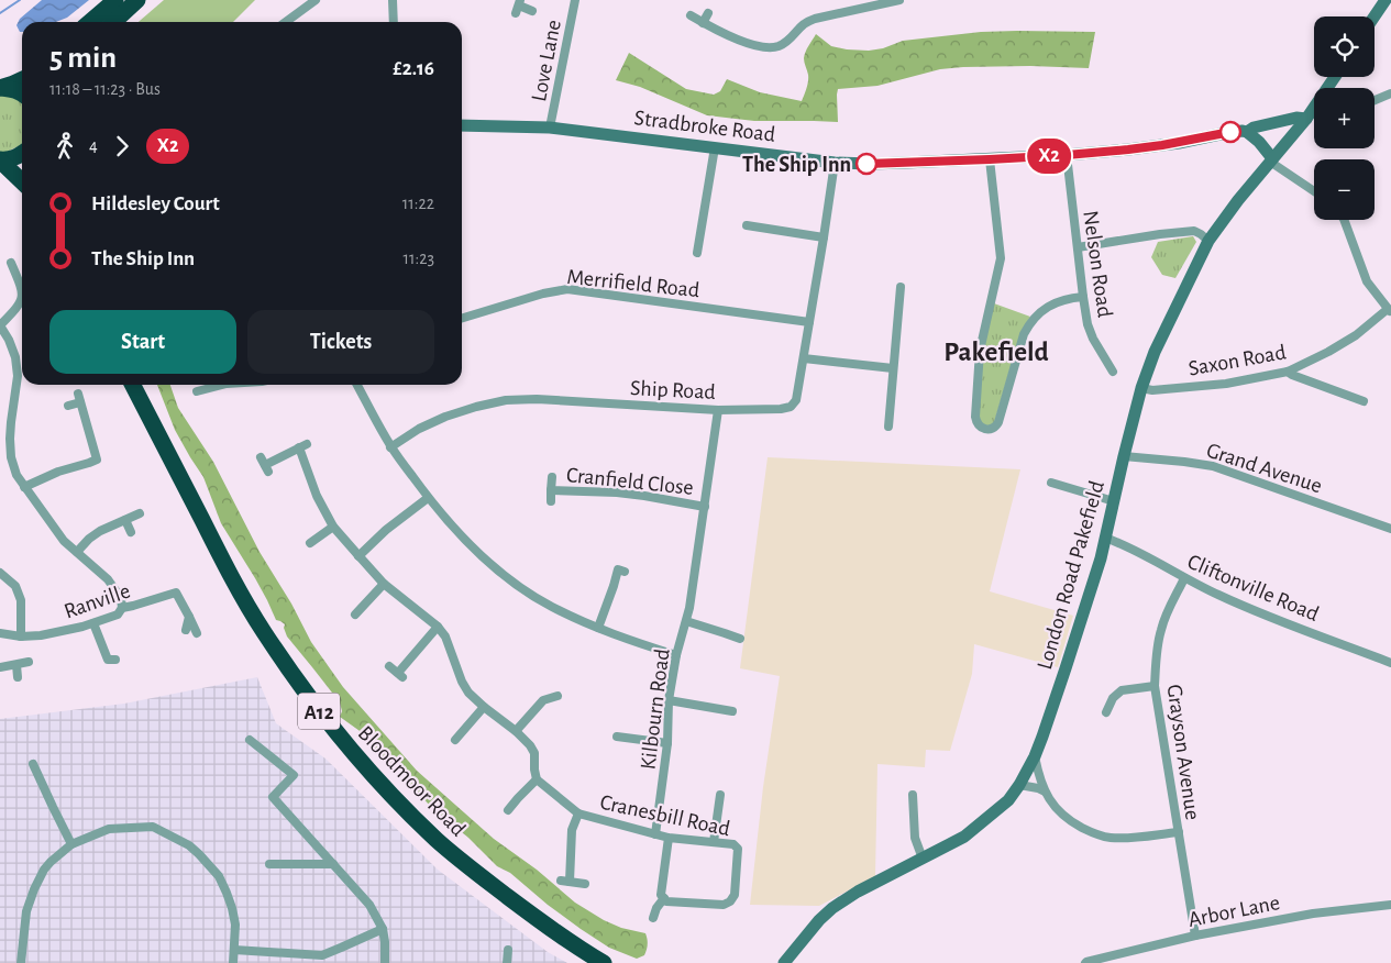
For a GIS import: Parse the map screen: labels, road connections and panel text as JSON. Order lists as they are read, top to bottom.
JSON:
{
  "streets": {
    "highway": ["A12", "Bloodmoor Road"],
    "main road": ["Stradbroke Road", "London Road Pakefield"],
    "street": [
      "Love Lane",
      "Nelson Road",
      "Merrifield Road",
      "Saxon Road",
      "Ship Road",
      "Grand Avenue",
      "Cranfield Close",
      "Cliftonville Road",
      "Ranville",
      "Kilbourn Road",
      "Grayson Avenue",
      "Cranesbill Road",
      "Arbor Lane"
    ]
  },
  "crossings": [
    ["Love Lane", "Stradbroke Road"],
    ["Stradbroke Road", "Nelson Road"],
    ["Stradbroke Road", "Ship Road"],
    ["Stradbroke Road", "London Road Pakefield"],
    ["Merrifield Road", "Ship Road"],
    ["Saxon Road", "London Road Pakefield"],
    ["Ship Road", "Kilbourn Road"],
    ["Grand Avenue", "London Road Pakefield"],
    ["Cranfield Close", "Kilbourn Road"],
    ["London Road Pakefield", "Cliftonville Road"],
    ["Cliftonville Road", "Grayson Avenue"],
    ["Kilbourn Road", "Cranesbill Road"],
    ["Grayson Avenue", "Arbor Lane"]
  ],
  "districts": ["Pakefield"],
  "places": ["The Ship Inn"],
  "lines": ["bus line X2"],
  "page": {
    "on_map": "X2",
    "map_buttons": ["+", "−"],
    "heading": ["5 min", "11:18 – 11:23 · Bus", "£2.16"],
    "legs": ["4", "X2"],
    "list": [
      {
        "name": "Hildesley Court",
        "value": "11:22"
      },
      {
        "name": "The Ship Inn",
        "value": "11:23"
      }
    ],
    "buttons": ["Start", "Tickets"]
  }
}
